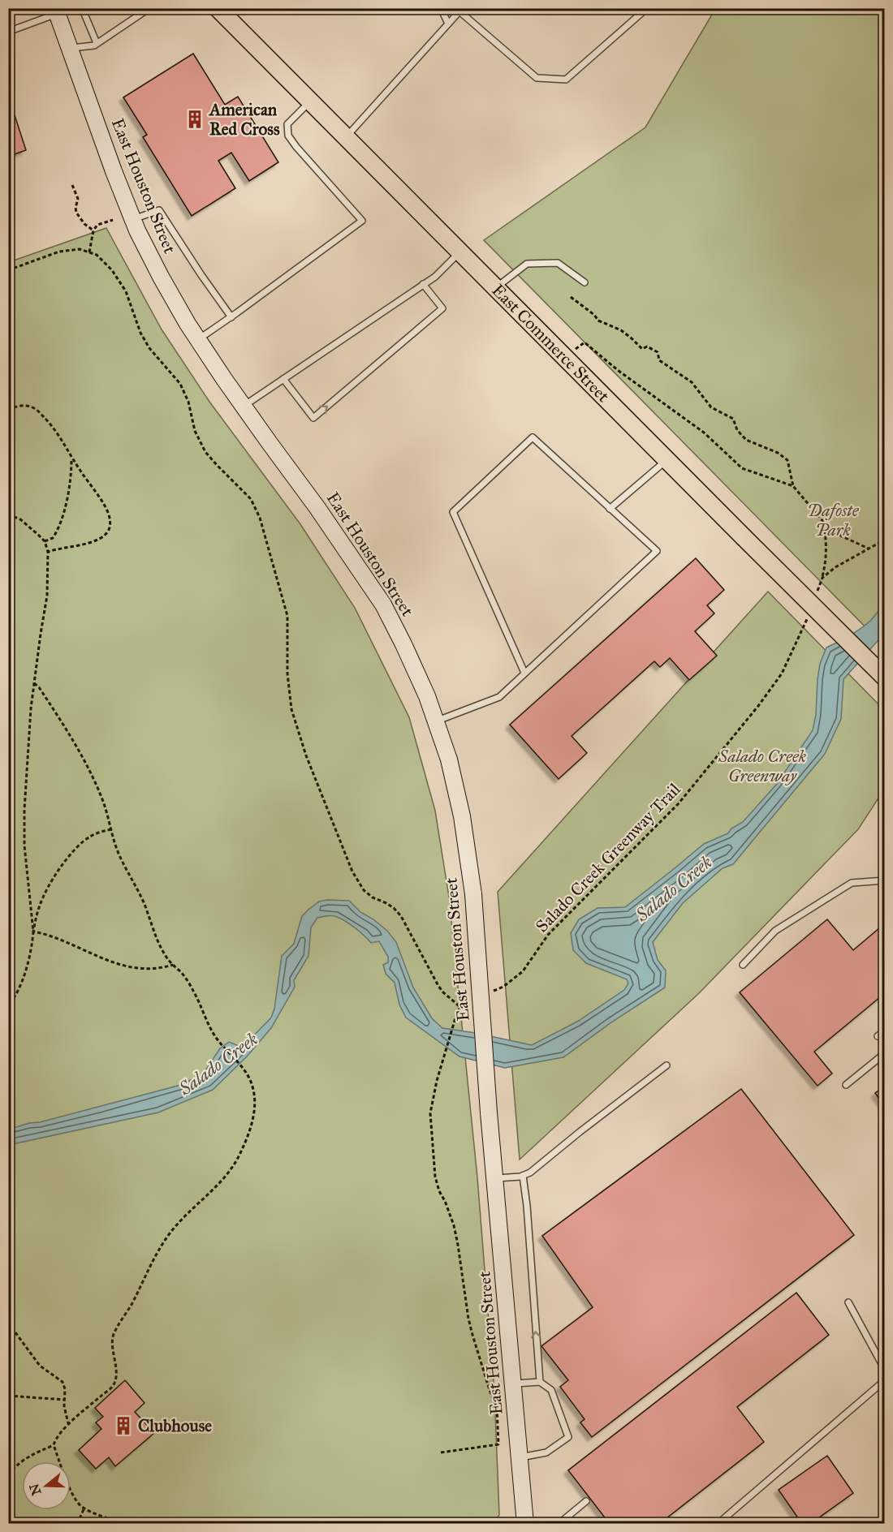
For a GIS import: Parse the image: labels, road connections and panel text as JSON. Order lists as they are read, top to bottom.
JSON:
{
  "streets": {
    "main road": ["East Houston Street", "East Commerce Street"],
    "path": ["Salado Creek Greenway Trail"]
  },
  "water": ["Salado Creek"],
  "parks": ["Dafoste Park", "Salado Creek Greenway"],
  "places": {
    "building": ["American Red Cross", "Clubhouse"]
  },
  "north": "left"
}
